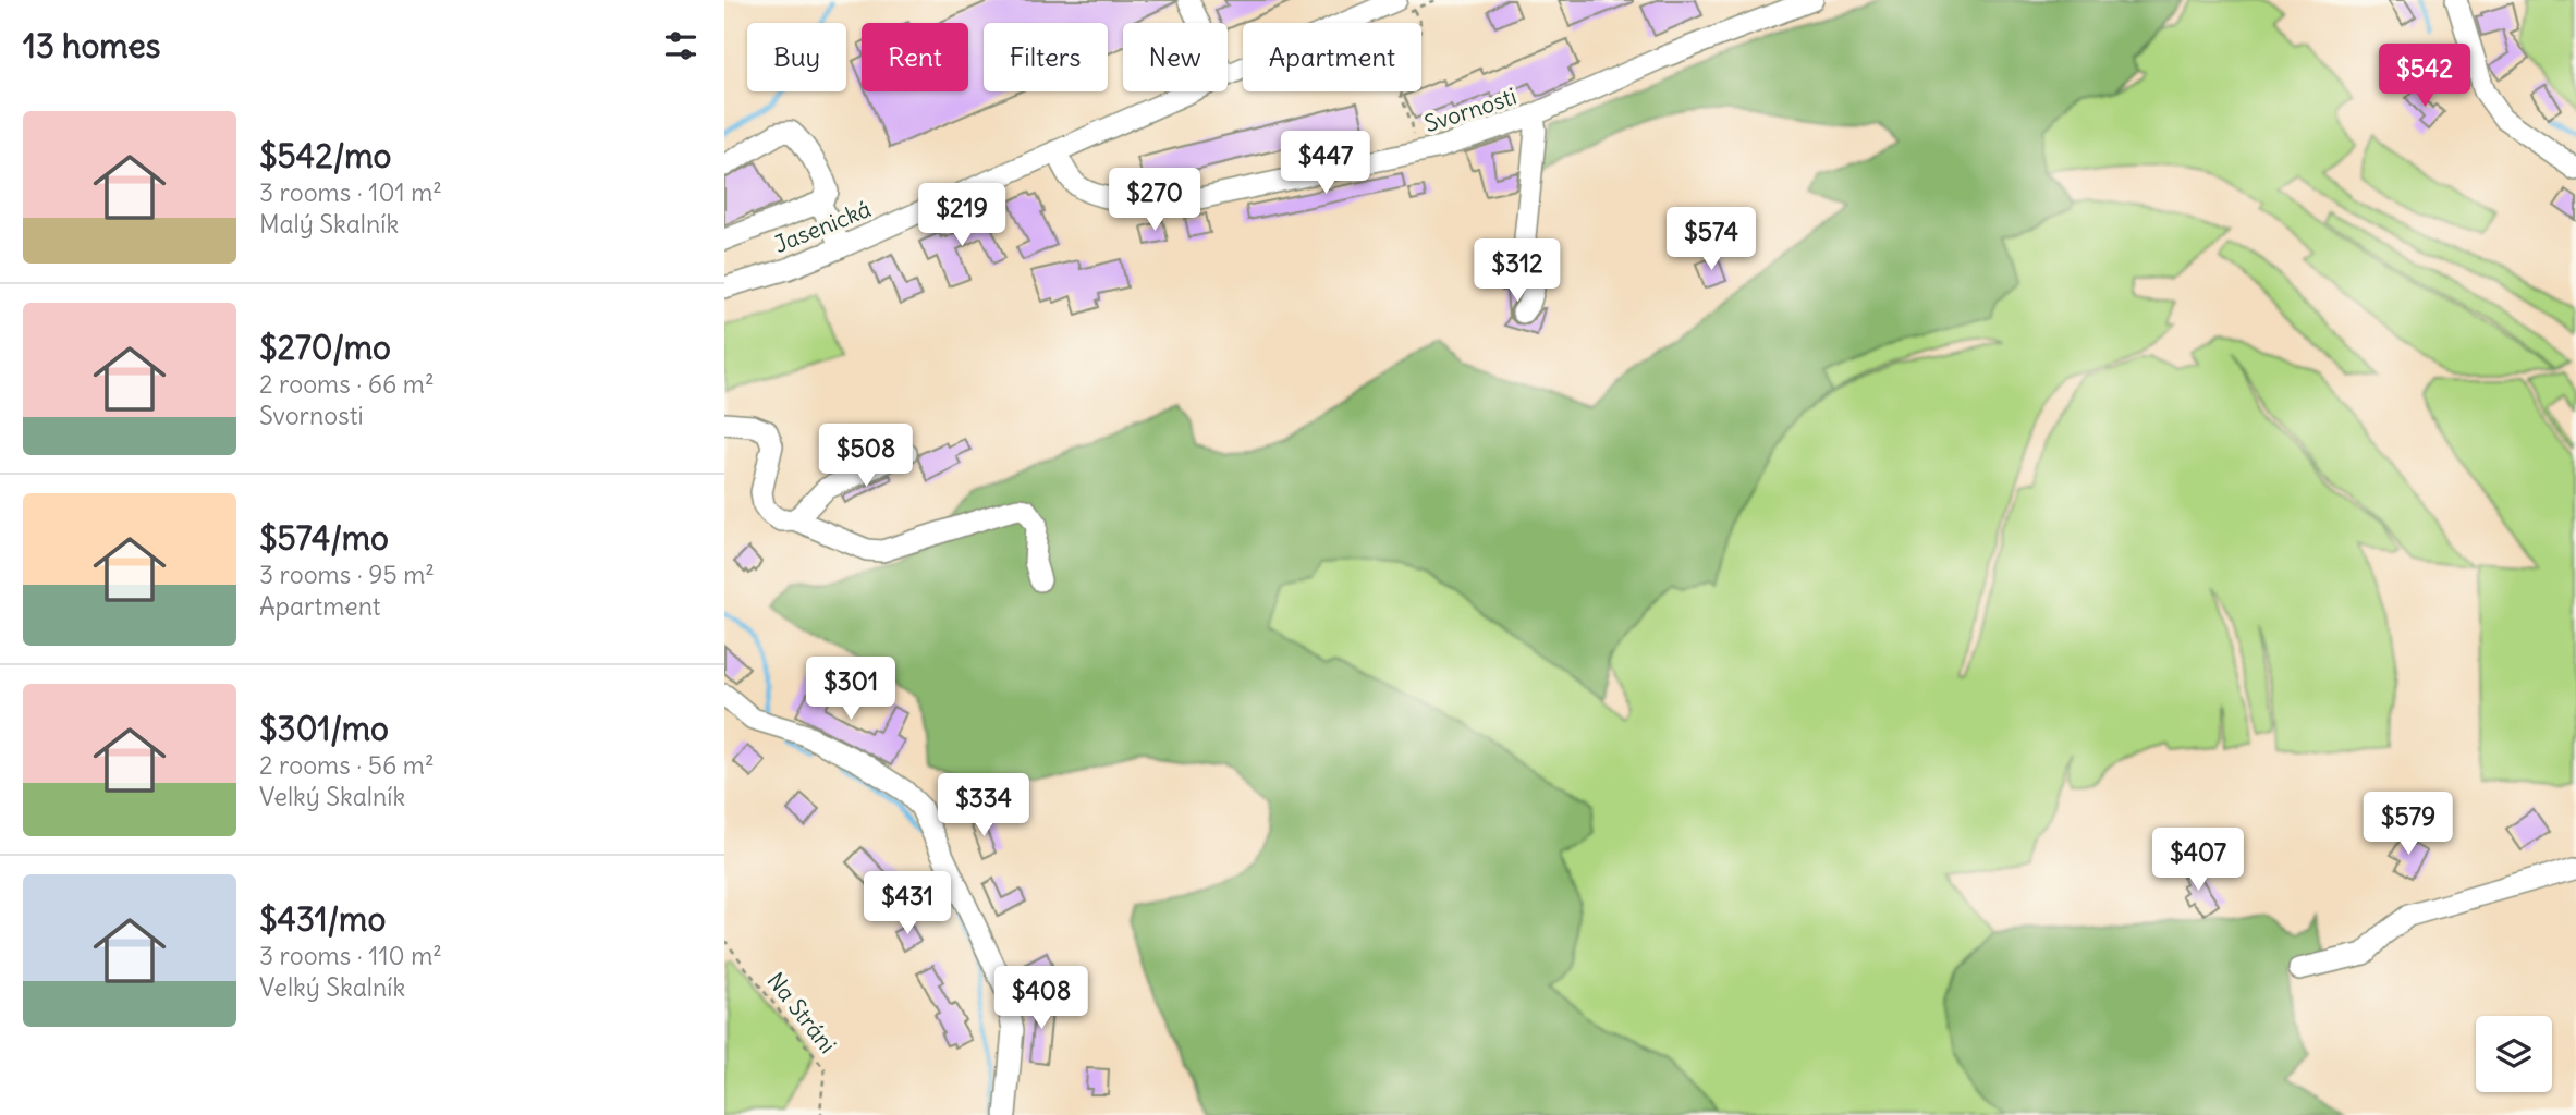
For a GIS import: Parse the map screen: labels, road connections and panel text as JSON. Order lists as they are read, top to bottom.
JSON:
{
  "streets": {
    "street": ["Svornosti", "Jasenická"],
    "path": ["Na Stráni"]
  },
  "crossings": [
    ["Svornosti", "Jasenická"]
  ],
  "page": {
    "heading": "13 homes",
    "chip": [
      "Buy",
      "Rent",
      "Filters",
      "New",
      "Apartment"
    ],
    "price": [
      "$542",
      "$447",
      "$270",
      "$219",
      "$574",
      "$312",
      "$508",
      "$301",
      "$334",
      "$579",
      "$407",
      "$431",
      "$408"
    ],
    "list": [
      {
        "name": "$542/mo",
        "note": "3 rooms · 101 m² · Malý Skalník"
      },
      {
        "name": "$270/mo",
        "note": "2 rooms · 66 m² · Svornosti"
      },
      {
        "name": "$574/mo",
        "note": "3 rooms · 95 m² · Apartment"
      },
      {
        "name": "$301/mo",
        "note": "2 rooms · 56 m² · Velký Skalník"
      },
      {
        "name": "$431/mo",
        "note": "3 rooms · 110 m² · Velký Skalník"
      }
    ]
  }
}
